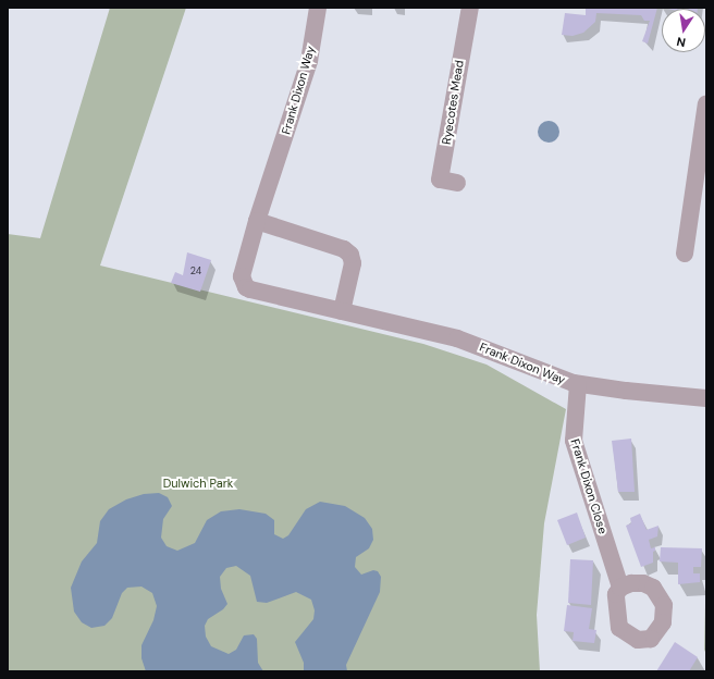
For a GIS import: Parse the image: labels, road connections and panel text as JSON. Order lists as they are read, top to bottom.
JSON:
{
  "streets": {
    "street": ["Frank Dixon Way", "Ryecotes Mead", "Frank Dixon Close"]
  },
  "crossings": [
    ["Frank Dixon Way", "Frank Dixon Close"]
  ],
  "parks": ["Dulwich Park"],
  "house_numbers": ["24"],
  "north": "bottom"
}
